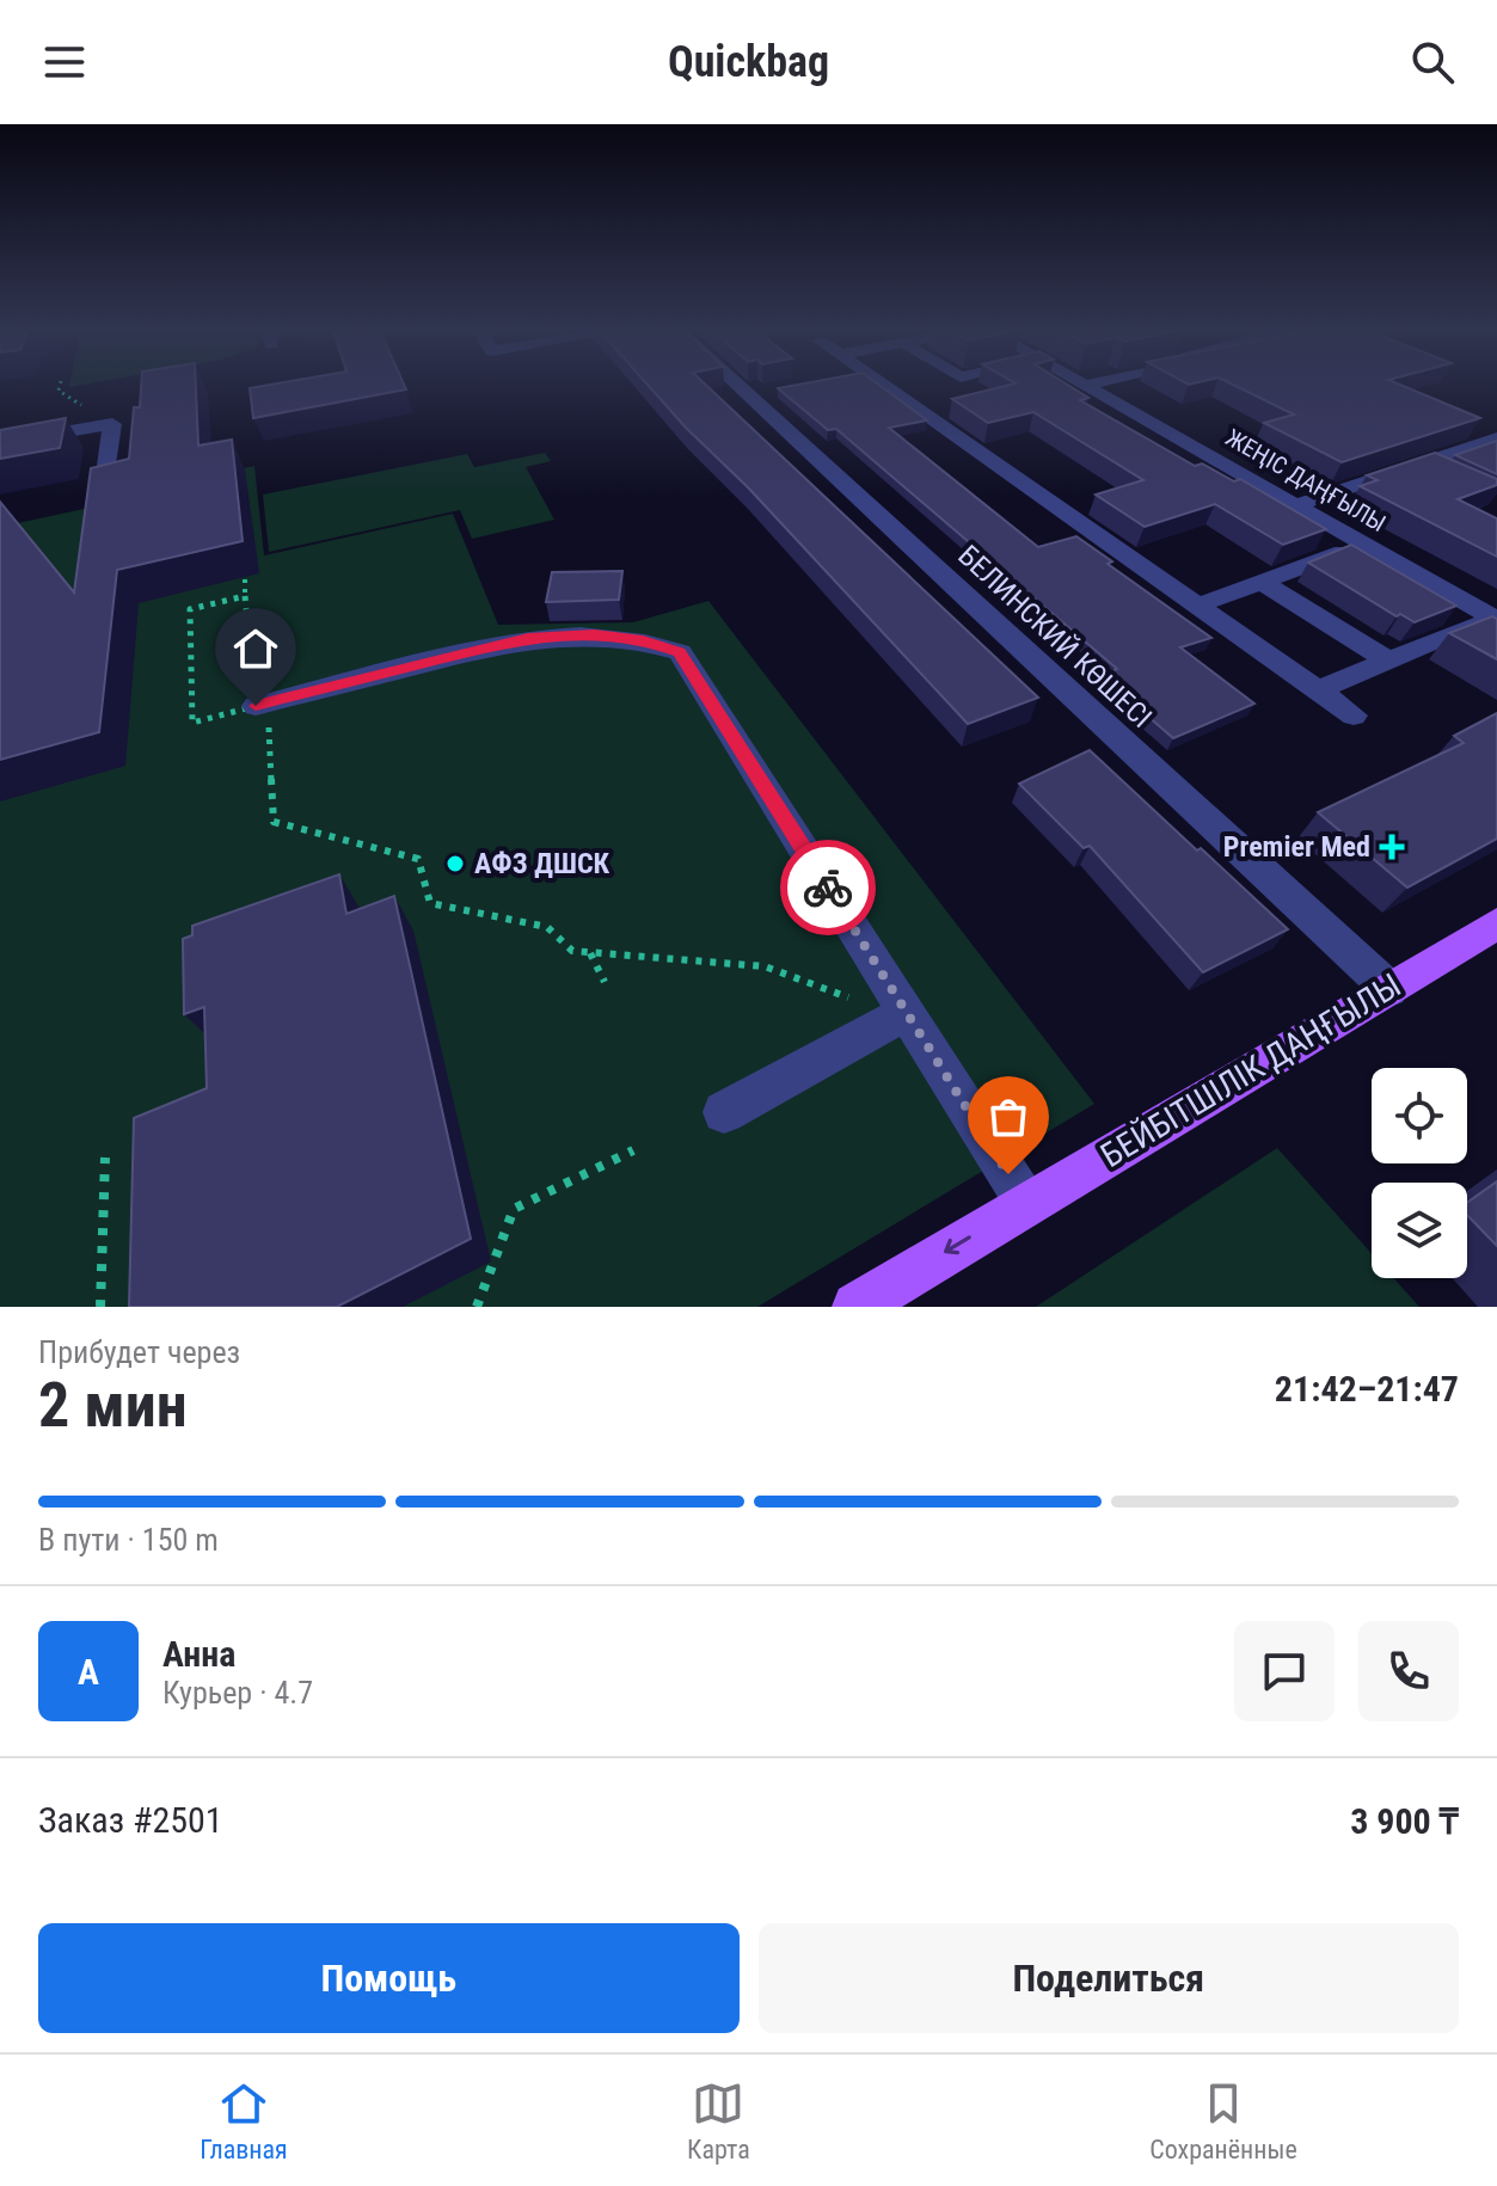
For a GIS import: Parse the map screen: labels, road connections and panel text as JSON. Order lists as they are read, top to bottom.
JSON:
{
  "streets": {
    "main road": ["БЕЙБІТШІЛІК ДАҢҒЫЛЫ"],
    "street": ["ЖЕҢІС ДАҢҒЫЛЫ", "БЕЛИНСКИЙ КӨШЕСІ"]
  },
  "crossings": [
    ["БЕЛИНСКИЙ КӨШЕСІ", "БЕЙБІТШІЛІК ДАҢҒЫЛЫ"]
  ],
  "places": {
    "health": ["Premier Med"],
    "other": ["АФЗ ДШСК"]
  },
  "page": {
    "header": "Quickbag",
    "heading": ["2 мин", "Прибудет через", "21:42–21:47"],
    "panel": [
      "Анна",
      "Курьер · 4.7",
      "Заказ #2501",
      "3 900 ₸"
    ],
    "bar": "В пути · 150 m",
    "round": "А",
    "buttons": ["Помощь", "Поделиться"],
    "tabs": ["Главная", "Карта", "Сохранённые"]
  }
}
